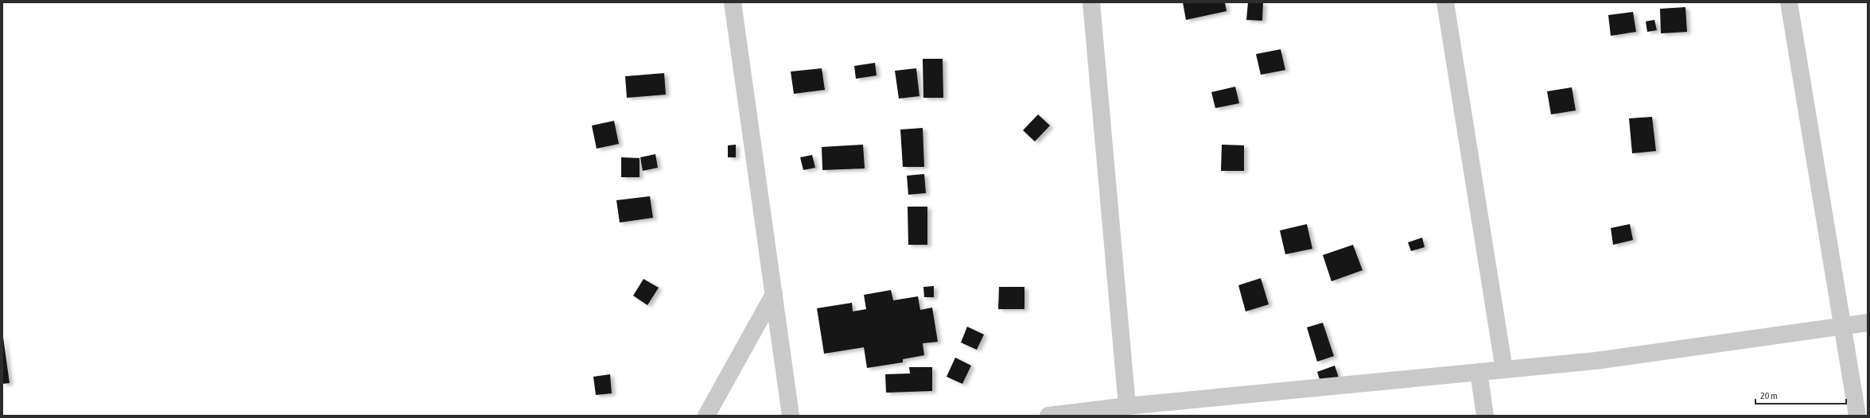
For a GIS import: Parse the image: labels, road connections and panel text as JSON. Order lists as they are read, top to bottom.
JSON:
{
  "scale_bar": "20 m"
}
